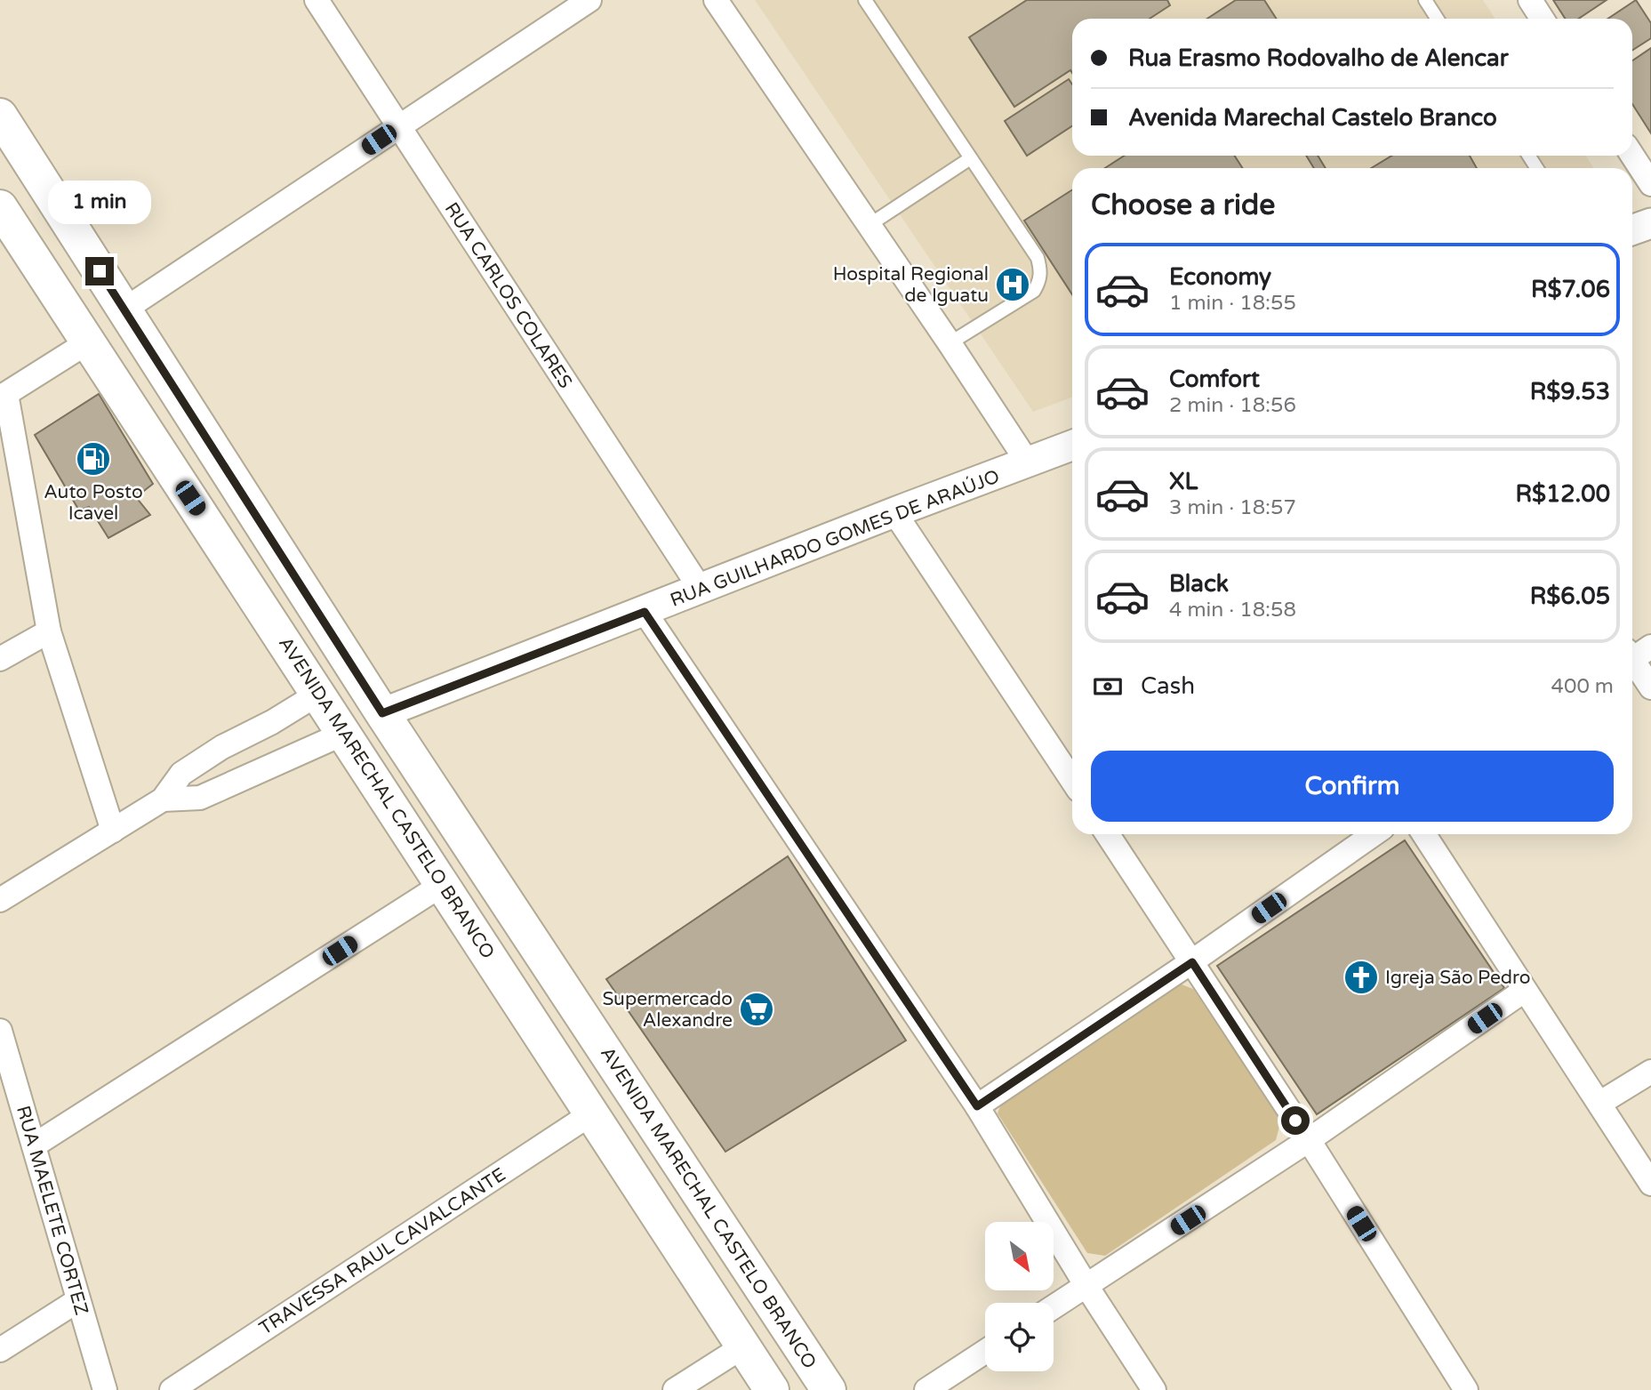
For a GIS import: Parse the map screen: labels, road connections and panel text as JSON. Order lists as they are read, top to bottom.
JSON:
{
  "streets": {
    "main road": ["AVENIDA MARECHAL CASTELO BRANCO"],
    "street": [
      "RUA CARLOS COLARES",
      "RUA GUILHARDO GOMES DE ARAÚJO",
      "RUA MAELETE CORTEZ",
      "TRAVESSA RAUL CAVALCANTE"
    ]
  },
  "crossings": [
    ["RUA CARLOS COLARES", "RUA GUILHARDO GOMES DE ARAÚJO"],
    ["RUA GUILHARDO GOMES DE ARAÚJO", "AVENIDA MARECHAL CASTELO BRANCO"],
    ["AVENIDA MARECHAL CASTELO BRANCO", "TRAVESSA RAUL CAVALCANTE"]
  ],
  "places": {
    "hospital": ["Hospital Regional de Iguatu"],
    "fuel station": ["Auto Posto Icavel"],
    "church": ["Igreja São Pedro"],
    "supermarket": ["Supermercado Alexandre"]
  },
  "north": "bottom right",
  "page": {
    "banner": ["Rua Erasmo Rodovalho de Alencar", "Avenida Marechal Castelo Branco"],
    "heading": "Choose a ride",
    "bubble": "1 min",
    "list": [
      {
        "name": "Economy",
        "note": "1 min · 18:55",
        "value": "R$7.06"
      },
      {
        "name": "Comfort",
        "note": "2 min · 18:56",
        "value": "R$9.53"
      },
      {
        "name": "XL",
        "note": "3 min · 18:57",
        "value": "R$12.00"
      },
      {
        "name": "Black",
        "note": "4 min · 18:58",
        "value": "R$6.05"
      }
    ],
    "pay": ["Cash", "400 m"],
    "buttons": "Confirm"
  }
}
